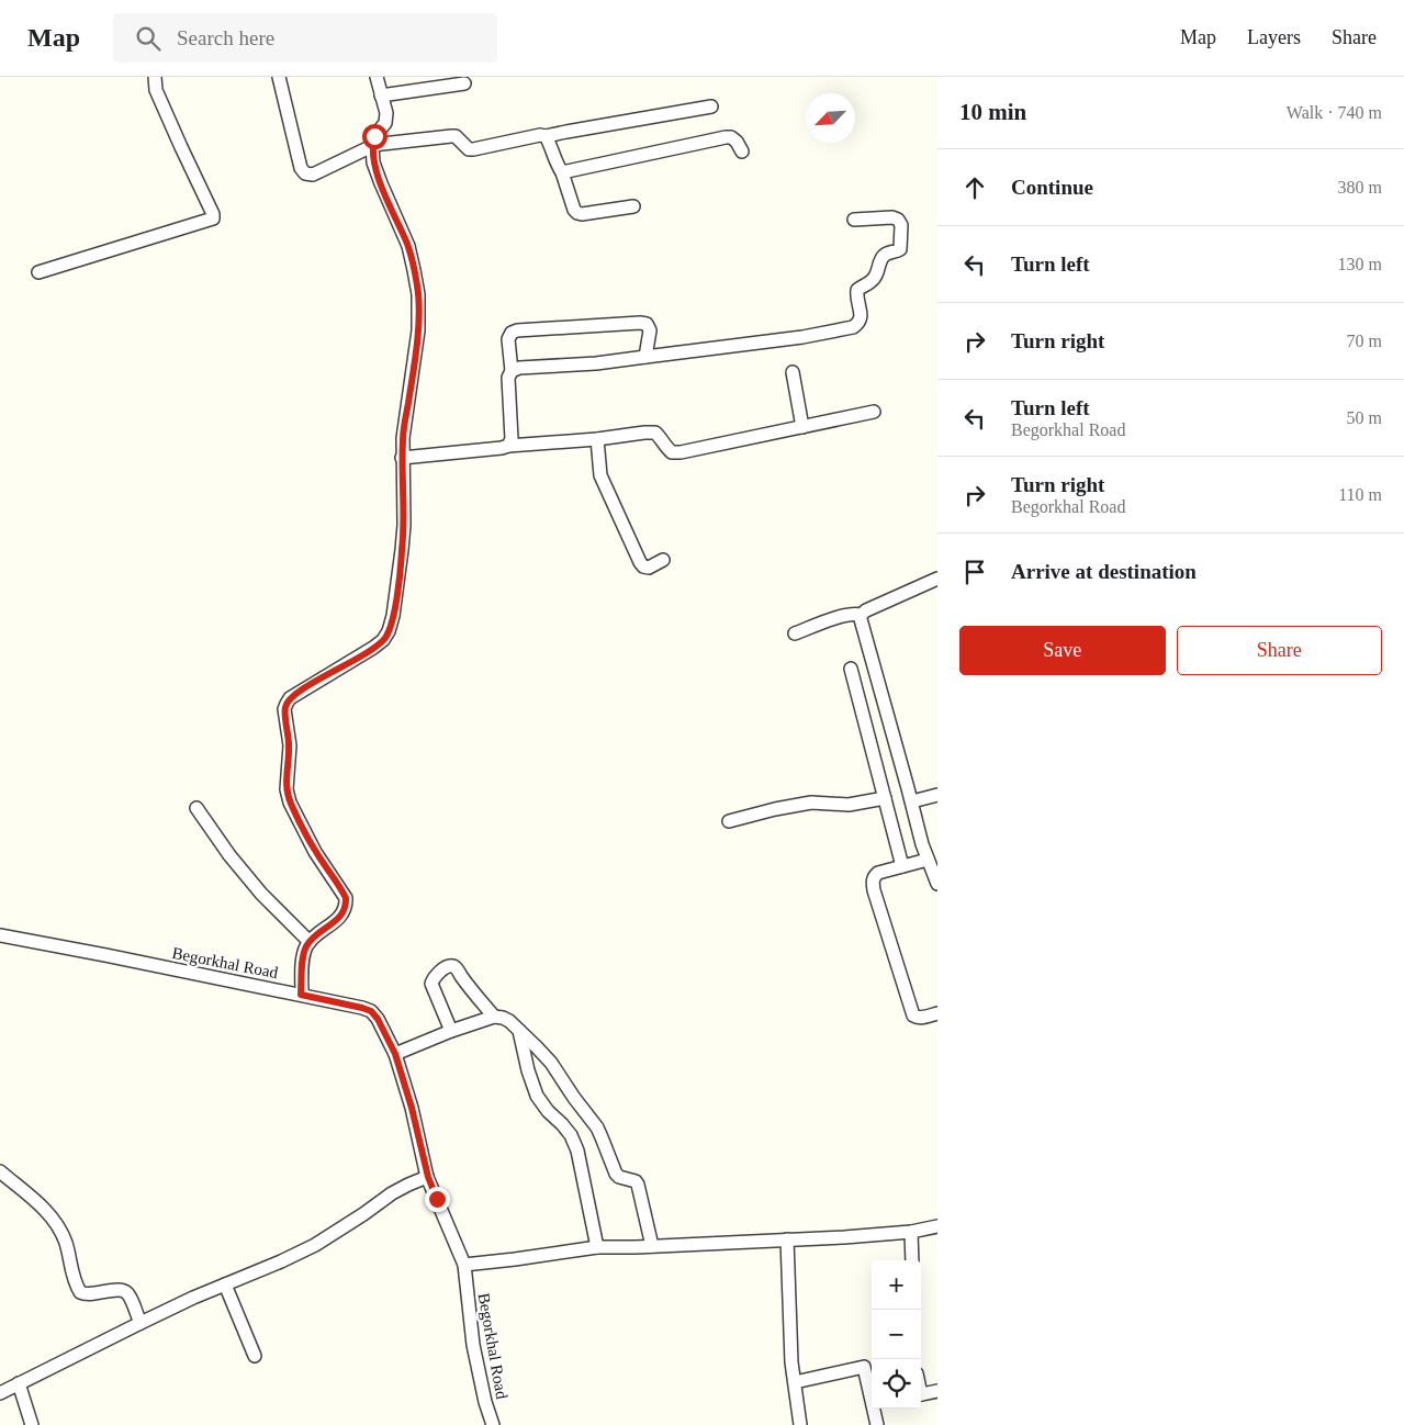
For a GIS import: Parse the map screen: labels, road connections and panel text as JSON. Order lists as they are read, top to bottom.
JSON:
{
  "streets": {
    "street": ["Begorkhal Road"]
  },
  "north": "bottom left",
  "page": {
    "header": "Map",
    "search": "Search here",
    "nav": ["Map", "Layers", "Share"],
    "heading": ["10 min", "Walk · 740 m"],
    "list": [
      ["Continue", "380 m"],
      ["Turn left", "130 m"],
      ["Turn right", "70 m"],
      ["Turn left", "Begorkhal Road", "50 m"],
      ["Turn right", "Begorkhal Road", "110 m"],
      "Arrive at destination"
    ],
    "buttons": ["Save", "Share"],
    "map_buttons": ["+", "−"]
  }
}
